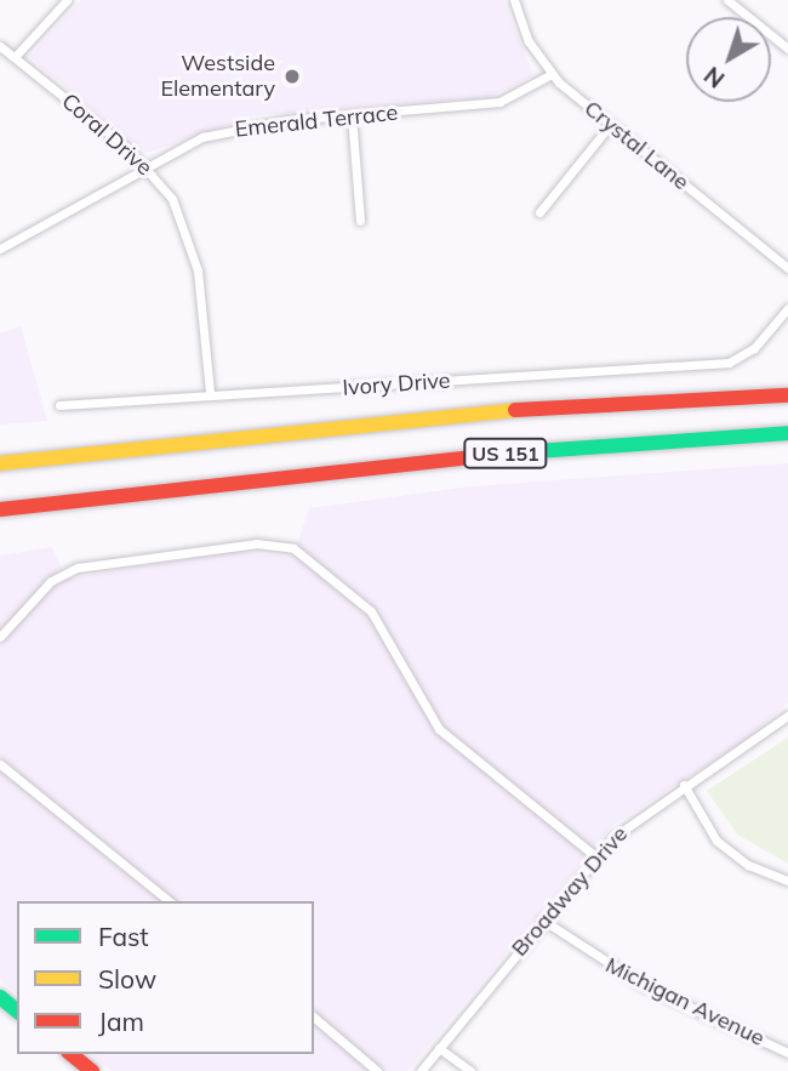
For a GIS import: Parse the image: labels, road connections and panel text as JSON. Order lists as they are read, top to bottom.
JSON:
{
  "streets": {
    "main road": ["US 151"],
    "street": [
      "Emerald Terrace",
      "Coral Drive",
      "Crystal Lane",
      "Ivory Drive",
      "Broadway Drive",
      "Michigan Avenue"
    ]
  },
  "crossings": [
    ["Emerald Terrace", "Coral Drive"],
    ["Emerald Terrace", "Crystal Lane"],
    ["Coral Drive", "Ivory Drive"],
    ["Broadway Drive", "Michigan Avenue"]
  ],
  "places": ["Westside Elementary"],
  "legend": ["Fast", "Slow", "Jam"],
  "north": "bottom left"
}
